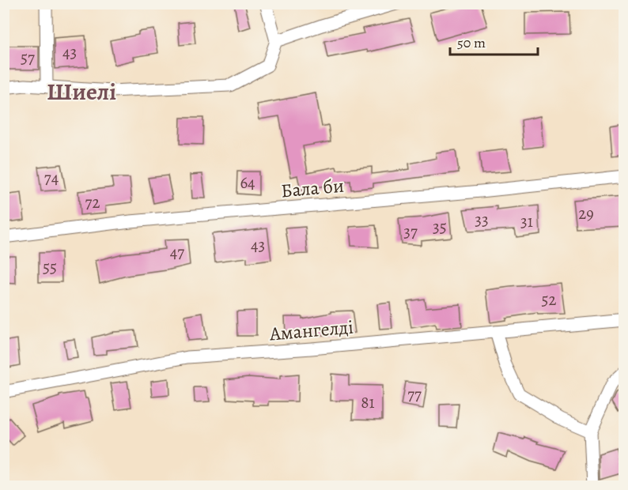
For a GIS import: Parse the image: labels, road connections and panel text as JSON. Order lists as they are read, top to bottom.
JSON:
{
  "streets": {
    "street": ["Бала би", "Амангелді"]
  },
  "districts": ["Шиелі"],
  "house_numbers": [
    "43",
    "57",
    "74",
    "64",
    "72",
    "29",
    "33",
    "31",
    "35",
    "37",
    "43",
    "47",
    "55",
    "52",
    "77",
    "81"
  ],
  "scale_bar": "50 m"
}
